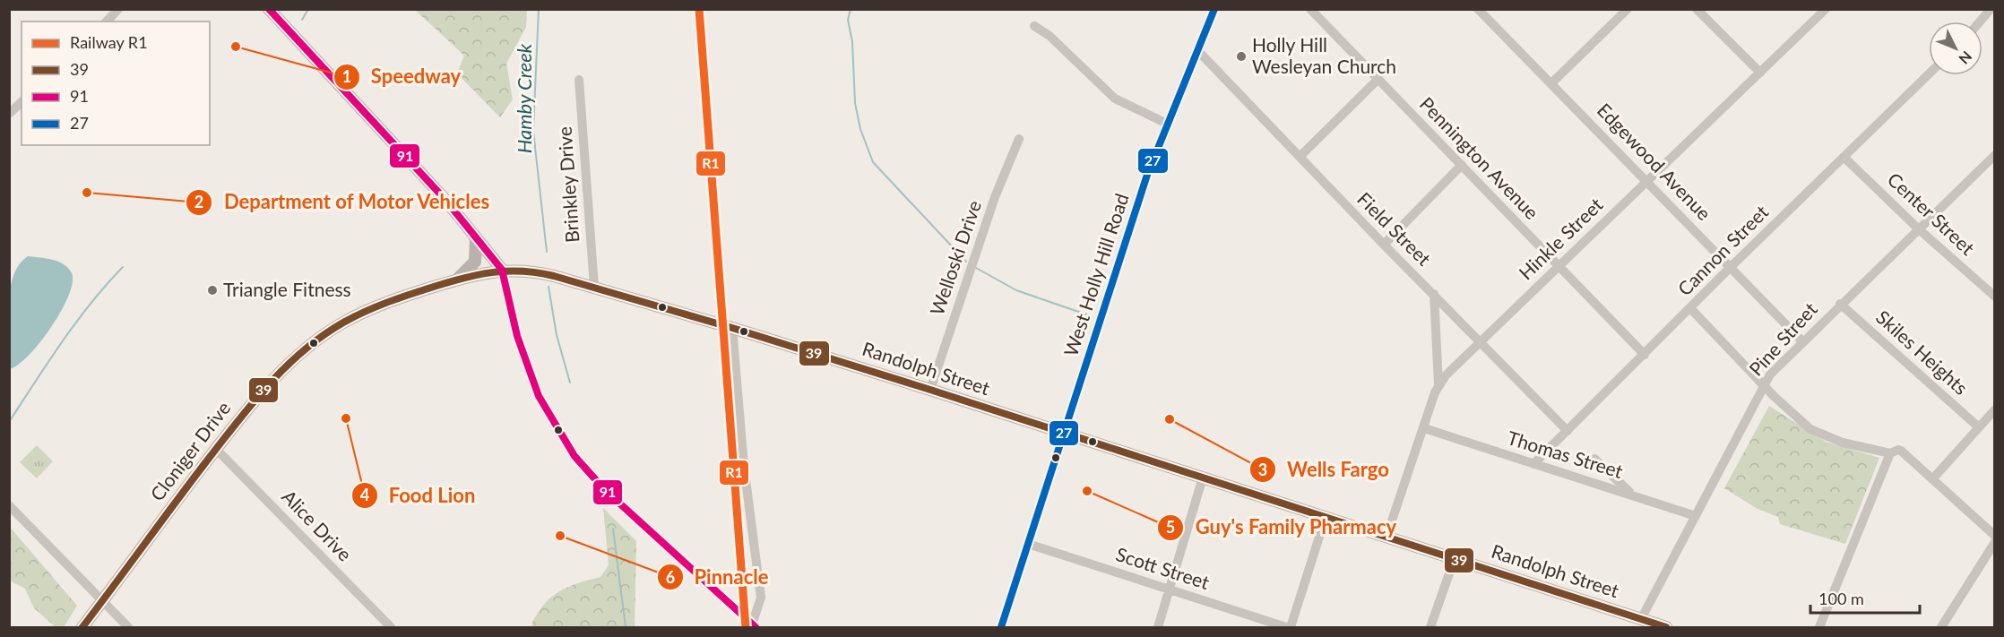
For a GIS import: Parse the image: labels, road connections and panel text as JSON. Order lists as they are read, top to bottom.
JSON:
{
  "streets": {
    "main road": ["Randolph Street", "Cloniger Drive"],
    "street": [
      "Pennington Avenue",
      "Edgewood Avenue",
      "Brinkley Drive",
      "Center Street",
      "Field Street",
      "Hinkle Street",
      "Cannon Street",
      "Welloski Drive",
      "West Holly Hill Road",
      "Pine Street",
      "Skiles Heights",
      "Thomas Street",
      "Alice Drive",
      "Scott Street"
    ]
  },
  "crossings": [
    ["Pennington Avenue", "Hinkle Street"],
    ["Pennington Avenue", "Cannon Street"],
    ["Edgewood Avenue", "Hinkle Street"],
    ["Edgewood Avenue", "Cannon Street"],
    ["Edgewood Avenue", "Pine Street"],
    ["Brinkley Drive", "Randolph Street"],
    ["Center Street", "Cannon Street"],
    ["Center Street", "Pine Street"],
    ["Field Street", "Hinkle Street"],
    ["Field Street", "Cannon Street"],
    ["Field Street", "West Holly Hill Road"],
    ["Hinkle Street", "Randolph Street"],
    ["Hinkle Street", "Thomas Street"],
    ["Cannon Street", "Thomas Street"],
    ["Welloski Drive", "Randolph Street"],
    ["West Holly Hill Road", "Randolph Street"],
    ["West Holly Hill Road", "Scott Street"],
    ["Pine Street", "Skiles Heights"],
    ["Pine Street", "Randolph Street"],
    ["Pine Street", "Thomas Street"],
    ["Randolph Street", "Cloniger Drive"],
    ["Cloniger Drive", "Alice Drive"]
  ],
  "water": ["Hamby Creek"],
  "places": [
    "Speedway",
    "Holly Hill Wesleyan Church",
    "Department of Motor Vehicles",
    "Triangle Fitness",
    "Food Lion",
    "Wells Fargo",
    "Guy's Family Pharmacy",
    "Pinnacle"
  ],
  "lines": [
    "rail line R1",
    "transit line 91",
    "transit line 27",
    "transit line 39"
  ],
  "legend": [
    "Railway R1",
    "39",
    "91",
    "27"
  ],
  "scale_bar": "100 m",
  "north": "bottom right"
}
